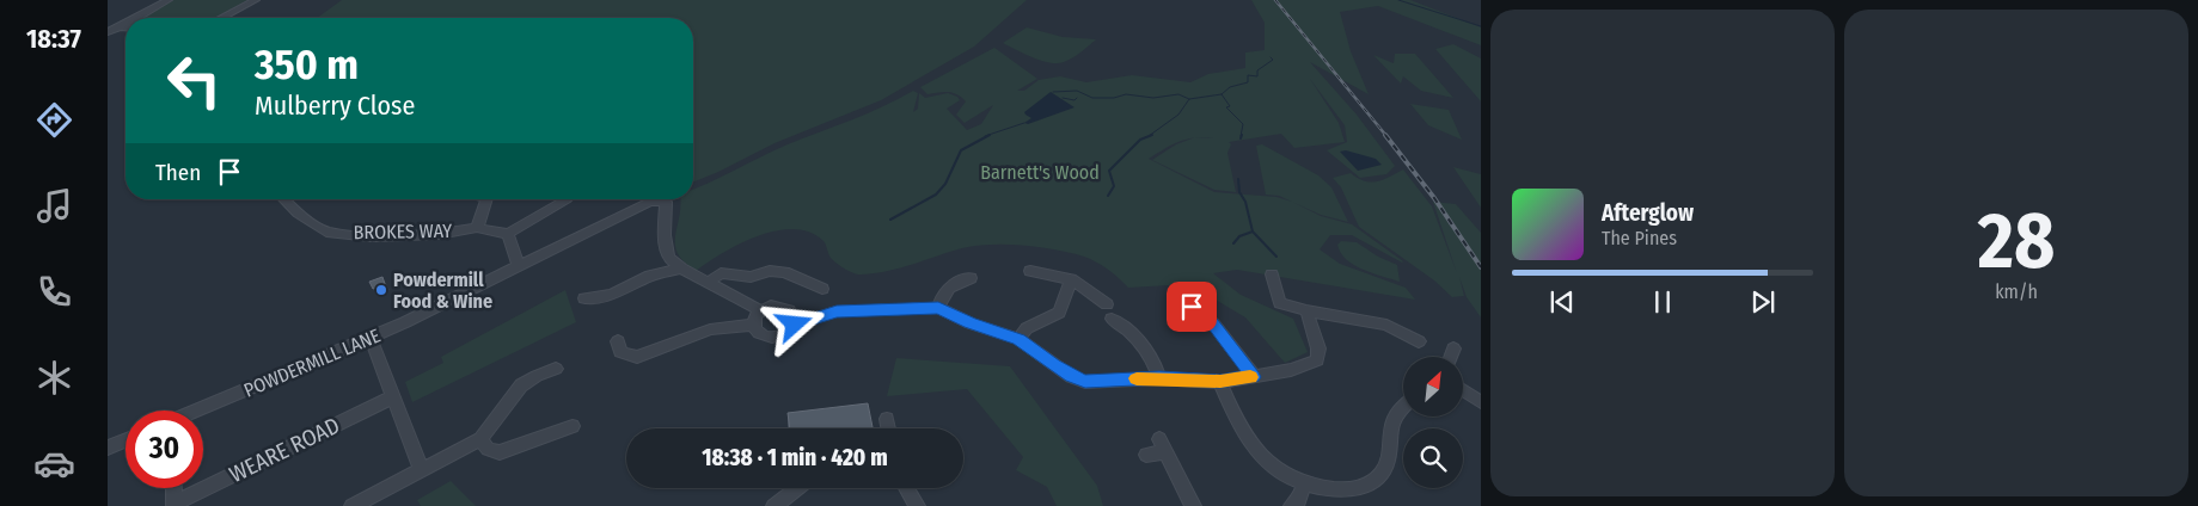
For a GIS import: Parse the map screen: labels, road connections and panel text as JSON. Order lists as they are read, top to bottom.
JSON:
{
  "streets": {
    "street": ["BROKES WAY", "POWDERMILL LANE", "WEARE ROAD"]
  },
  "parks": ["Barnett's Wood"],
  "places": ["Powdermill Food & Wine"],
  "north": "top right",
  "page": {
    "tabs": "18:37",
    "tile": ["28", "km/h"],
    "turn": ["350 m", "Mulberry Close"],
    "then": "Then",
    "song": ["Afterglow", "The Pines"],
    "limit": "30",
    "trip": "18:38 · 1 min · 420 m"
  }
}
